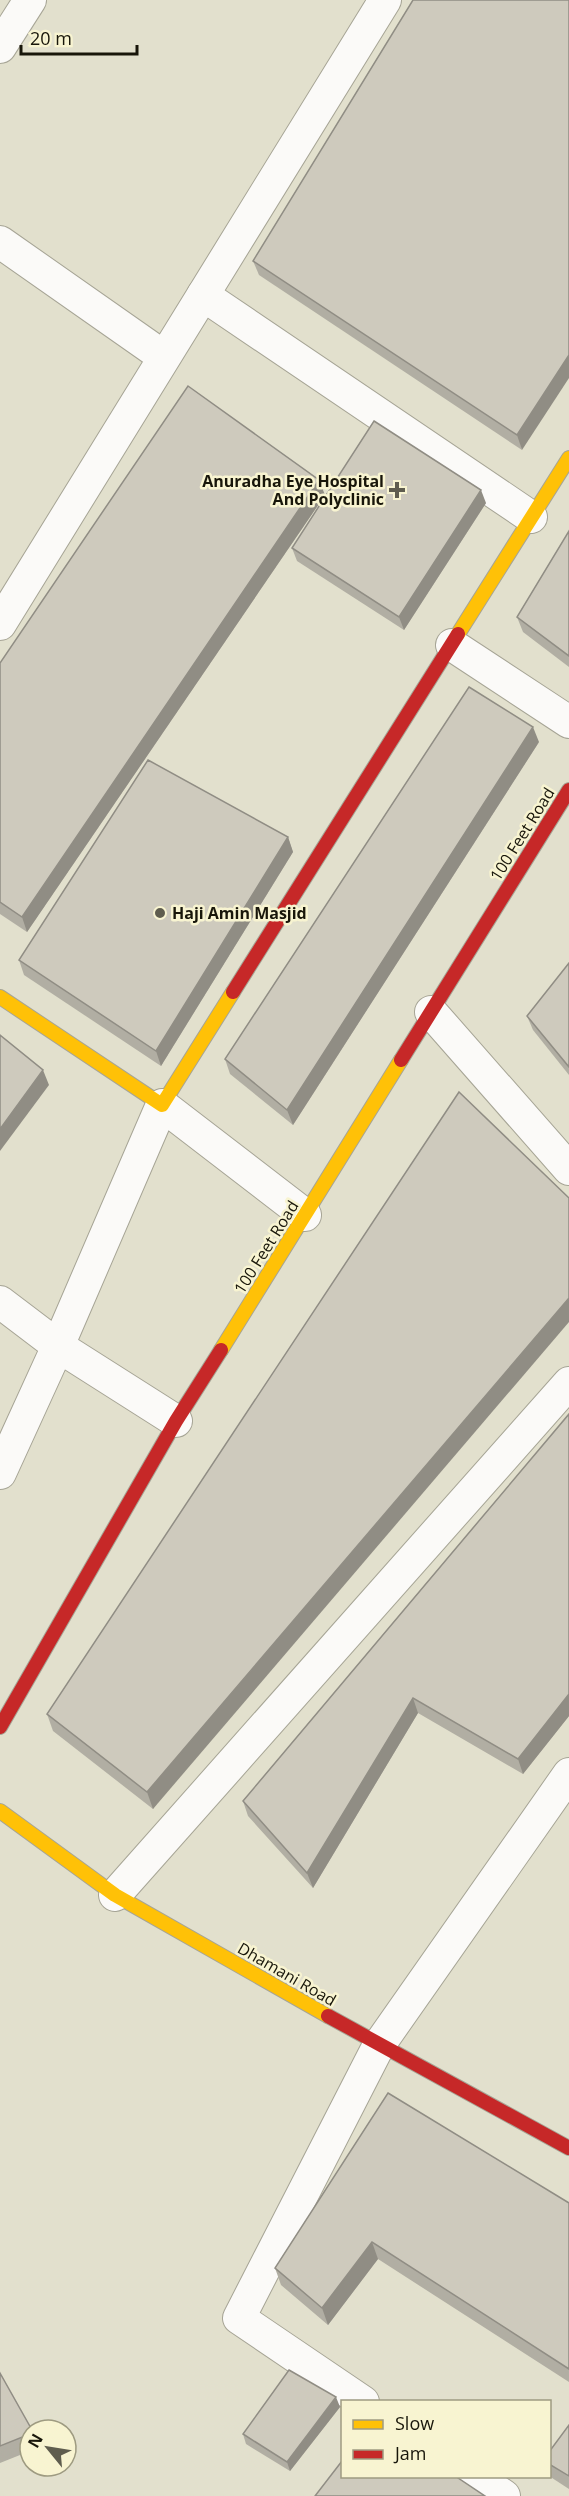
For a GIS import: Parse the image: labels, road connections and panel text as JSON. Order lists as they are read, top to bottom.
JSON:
{
  "streets": {
    "main road": ["100 Feet Road", "Dhamani Road"]
  },
  "places": {
    "health": ["Anuradha Eye Hospital And Polyclinic"],
    "other": ["Haji Amin Masjid"]
  },
  "legend": ["Slow", "Jam"],
  "scale_bar": "20 m",
  "north": "top left"
}
